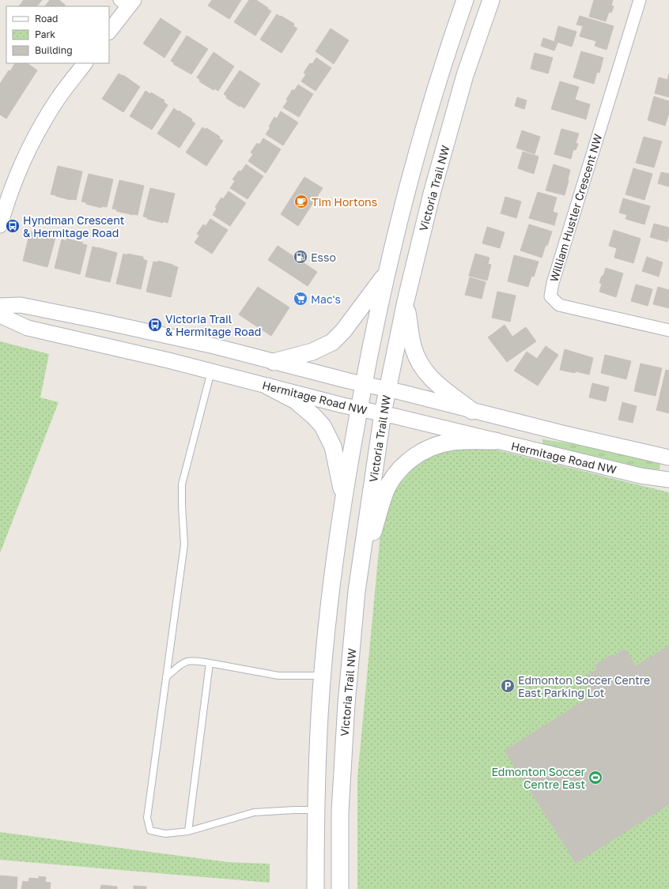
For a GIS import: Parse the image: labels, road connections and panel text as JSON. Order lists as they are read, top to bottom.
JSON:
{
  "streets": {
    "main road": ["Victoria Trail NW"],
    "street": ["William Hustler Crescent NW", "Hermitage Road NW"]
  },
  "crossings": [
    ["Victoria Trail NW", "Hermitage Road NW"]
  ],
  "places": {
    "cafe": ["Tim Hortons"],
    "bus stop": ["Hyndman Crescent & Hermitage Road", "Victoria Trail & Hermitage Road"],
    "fuel station": ["Esso"],
    "supermarket": ["Mac's"],
    "parking": ["Edmonton Soccer Centre East Parking Lot"],
    "sports": ["Edmonton Soccer Centre East"]
  },
  "legend": ["Road", "Park", "Building"]
}
